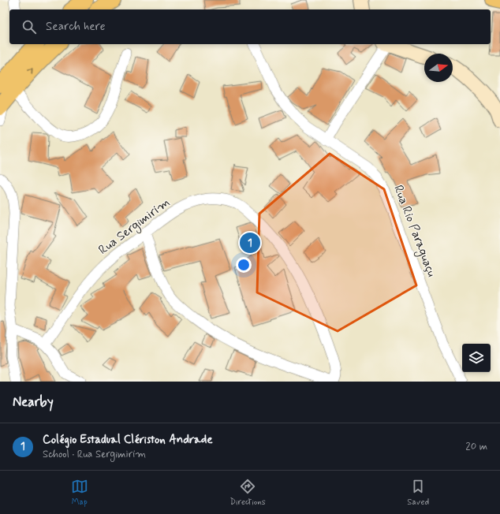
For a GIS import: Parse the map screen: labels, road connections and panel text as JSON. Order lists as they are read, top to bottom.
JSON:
{
  "streets": {
    "street": ["Rua Sergimirim", "Rua Rio Paraguaçu"]
  },
  "north": "right",
  "page": {
    "search": "Search here",
    "pins": "1",
    "heading": "Nearby",
    "list": [
      {
        "mark": "1",
        "name": "Colégio Estadual Clériston Andrade",
        "note": "School · Rua Sergimirim",
        "value": "20 m"
      }
    ],
    "nav": ["Map", "Directions", "Saved"]
  }
}
